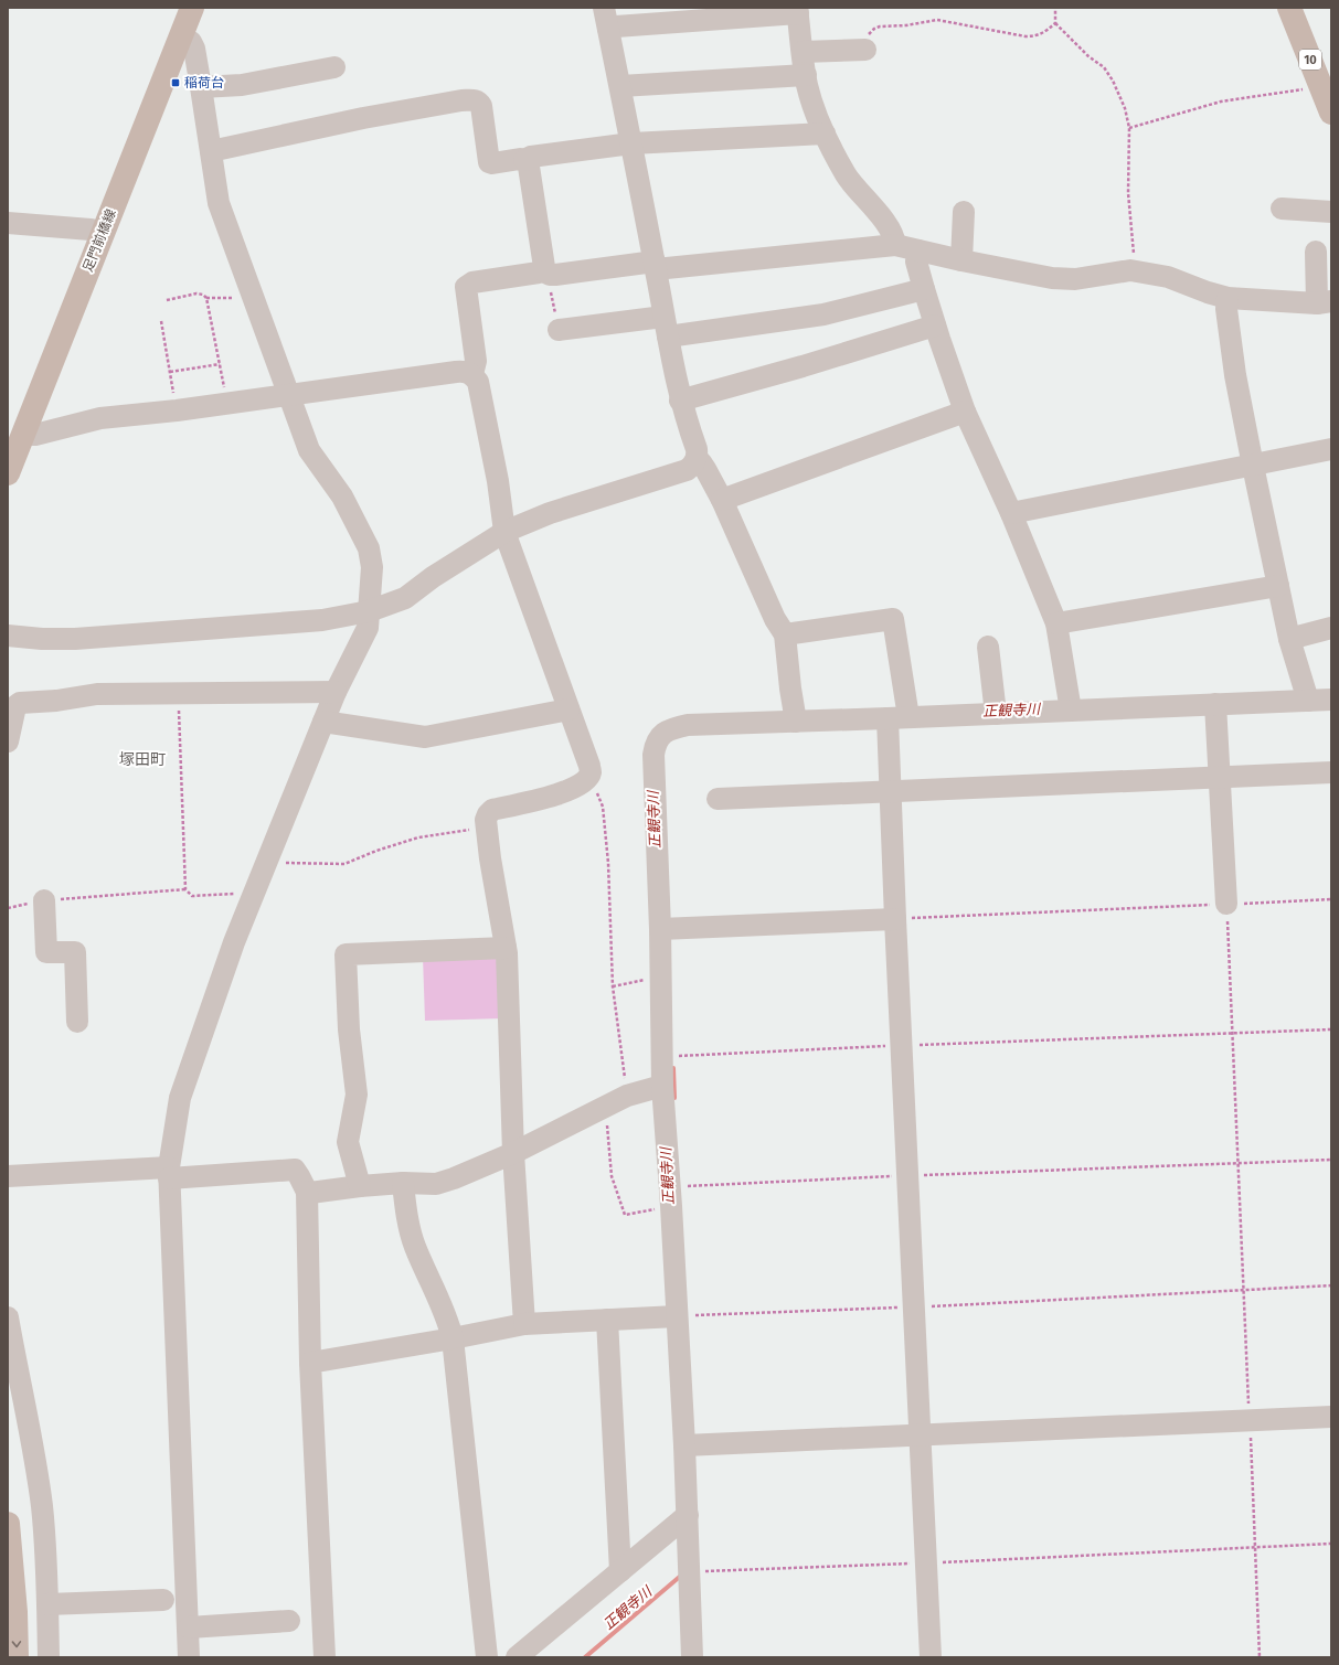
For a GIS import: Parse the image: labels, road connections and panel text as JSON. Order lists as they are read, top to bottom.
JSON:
{
  "streets": {
    "main road": ["10", "足門前橋線"]
  },
  "districts": ["塚田町"],
  "water": ["正観寺川"],
  "places": {
    "transit": ["稲荷台"]
  }
}
